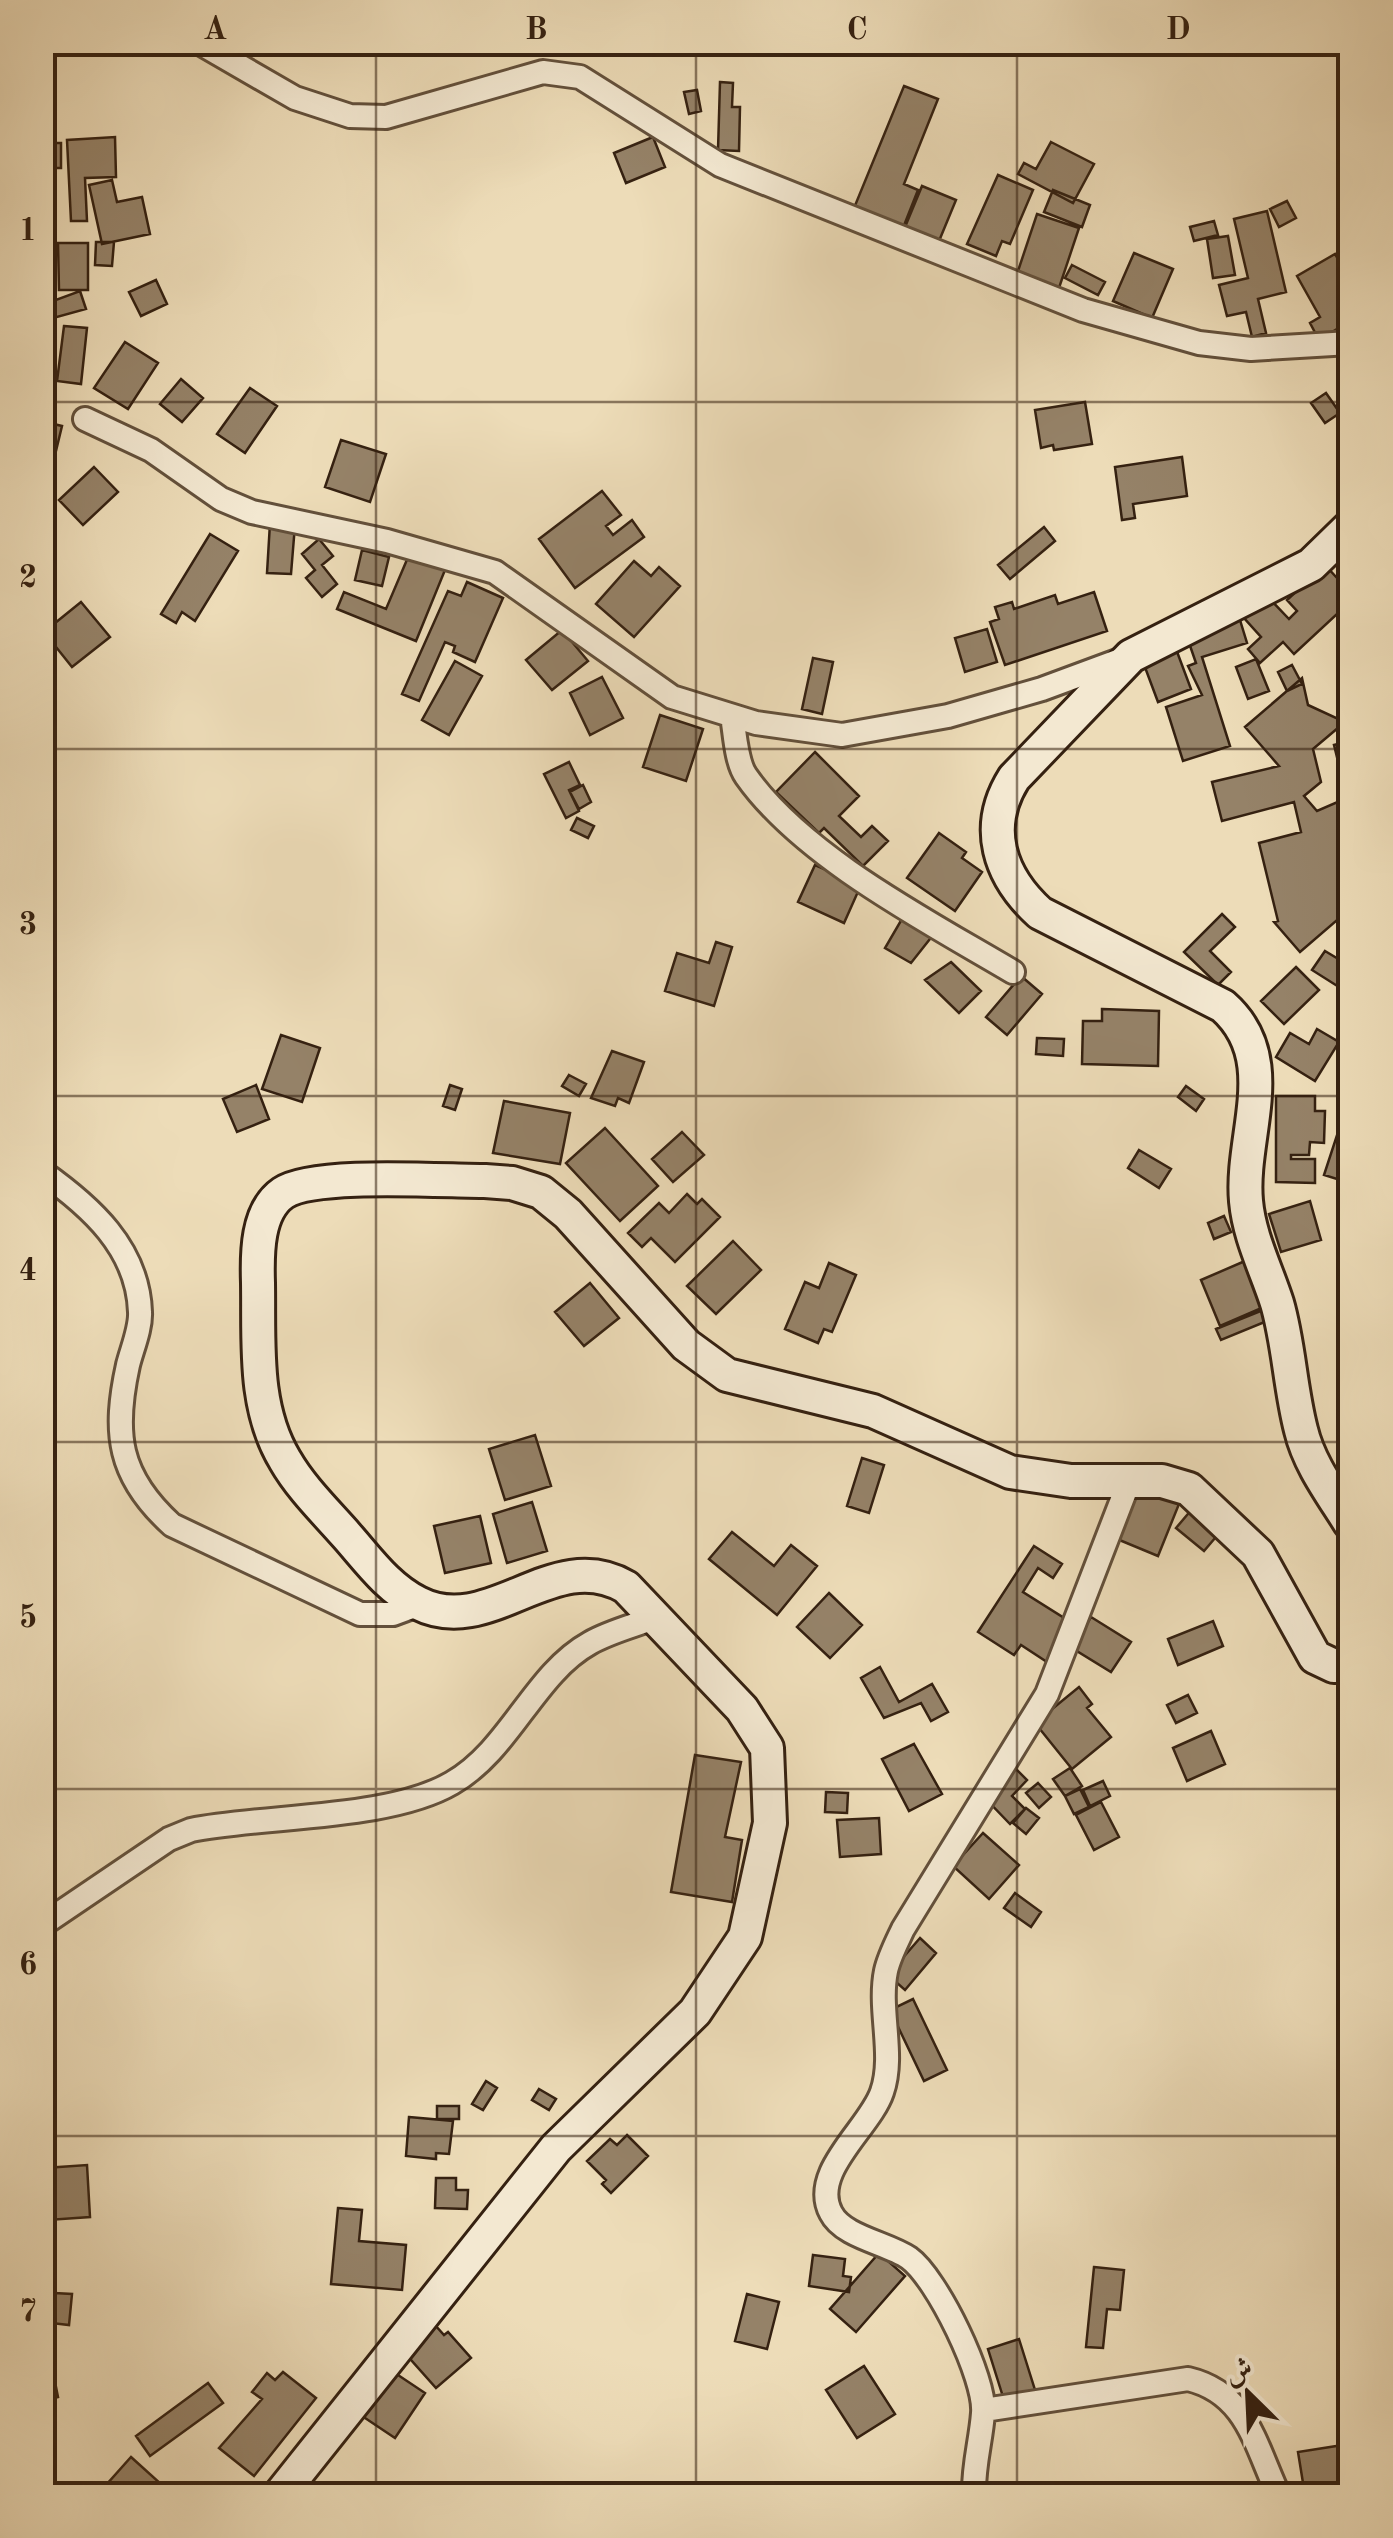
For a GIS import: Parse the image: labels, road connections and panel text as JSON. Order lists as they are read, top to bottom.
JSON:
{
  "north": "top left",
  "grid": {
    "columns": [
      "A",
      "B",
      "C",
      "D"
    ],
    "rows": [
      "1",
      "2",
      "3",
      "4",
      "5",
      "6",
      "7"
    ]
  }
}
